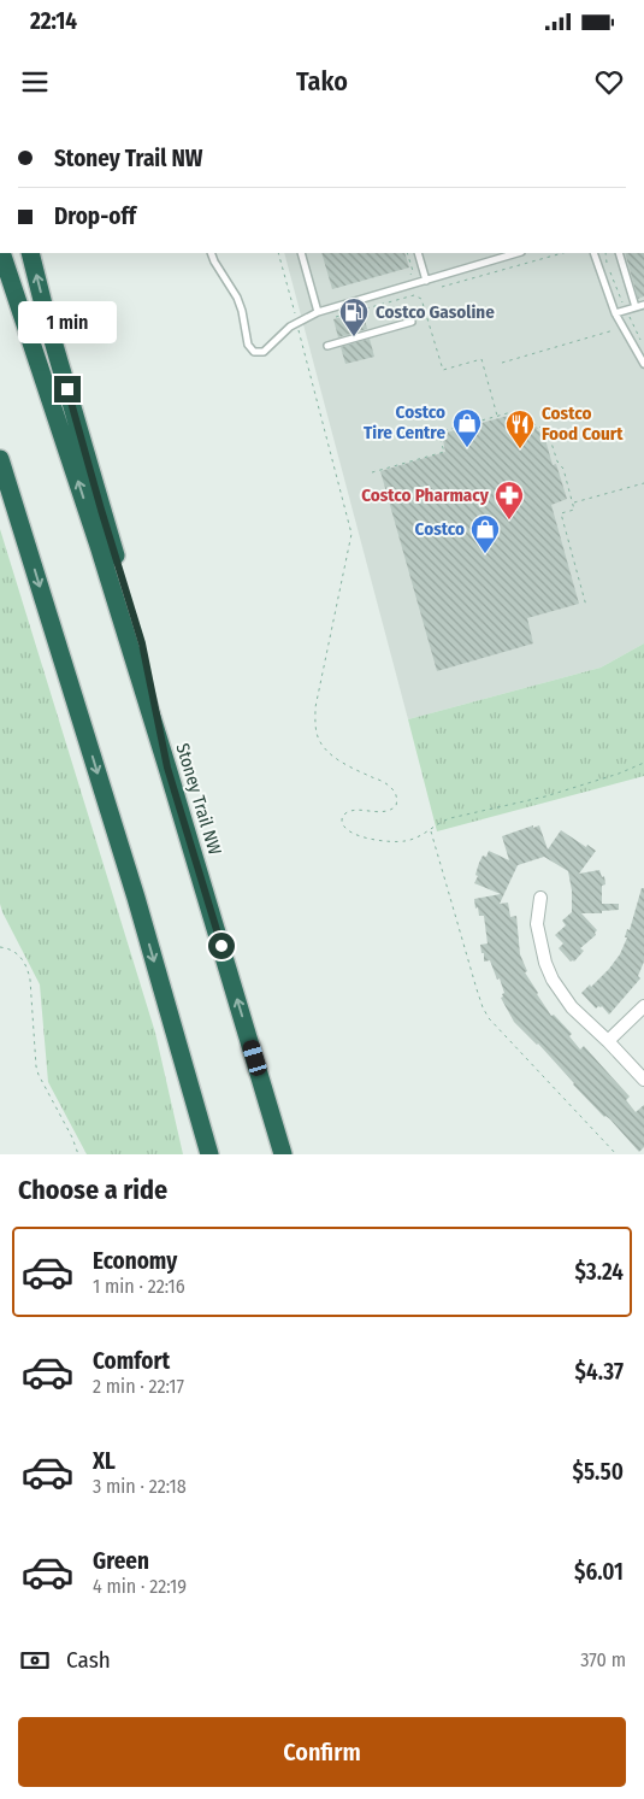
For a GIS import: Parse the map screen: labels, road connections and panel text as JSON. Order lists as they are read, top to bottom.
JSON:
{
  "streets": {
    "highway": ["Stoney Trail NW"]
  },
  "places": {
    "fuel station": ["Costco Gasoline"],
    "shop": ["Costco Tire Centre", "Costco"],
    "restaurant": ["Costco Food Court"],
    "pharmacy": ["Costco Pharmacy"]
  },
  "page": {
    "status": "22:14",
    "header": "Tako",
    "banner": ["Stoney Trail NW", "Drop-off"],
    "bubble": "1 min",
    "heading": "Choose a ride",
    "list": [
      {
        "name": "Economy",
        "note": "1 min · 22:16",
        "value": "$3.24"
      },
      {
        "name": "Comfort",
        "note": "2 min · 22:17",
        "value": "$4.37"
      },
      {
        "name": "XL",
        "note": "3 min · 22:18",
        "value": "$5.50"
      },
      {
        "name": "Green",
        "note": "4 min · 22:19",
        "value": "$6.01"
      }
    ],
    "pay": ["Cash", "370 m"],
    "buttons": "Confirm"
  }
}
